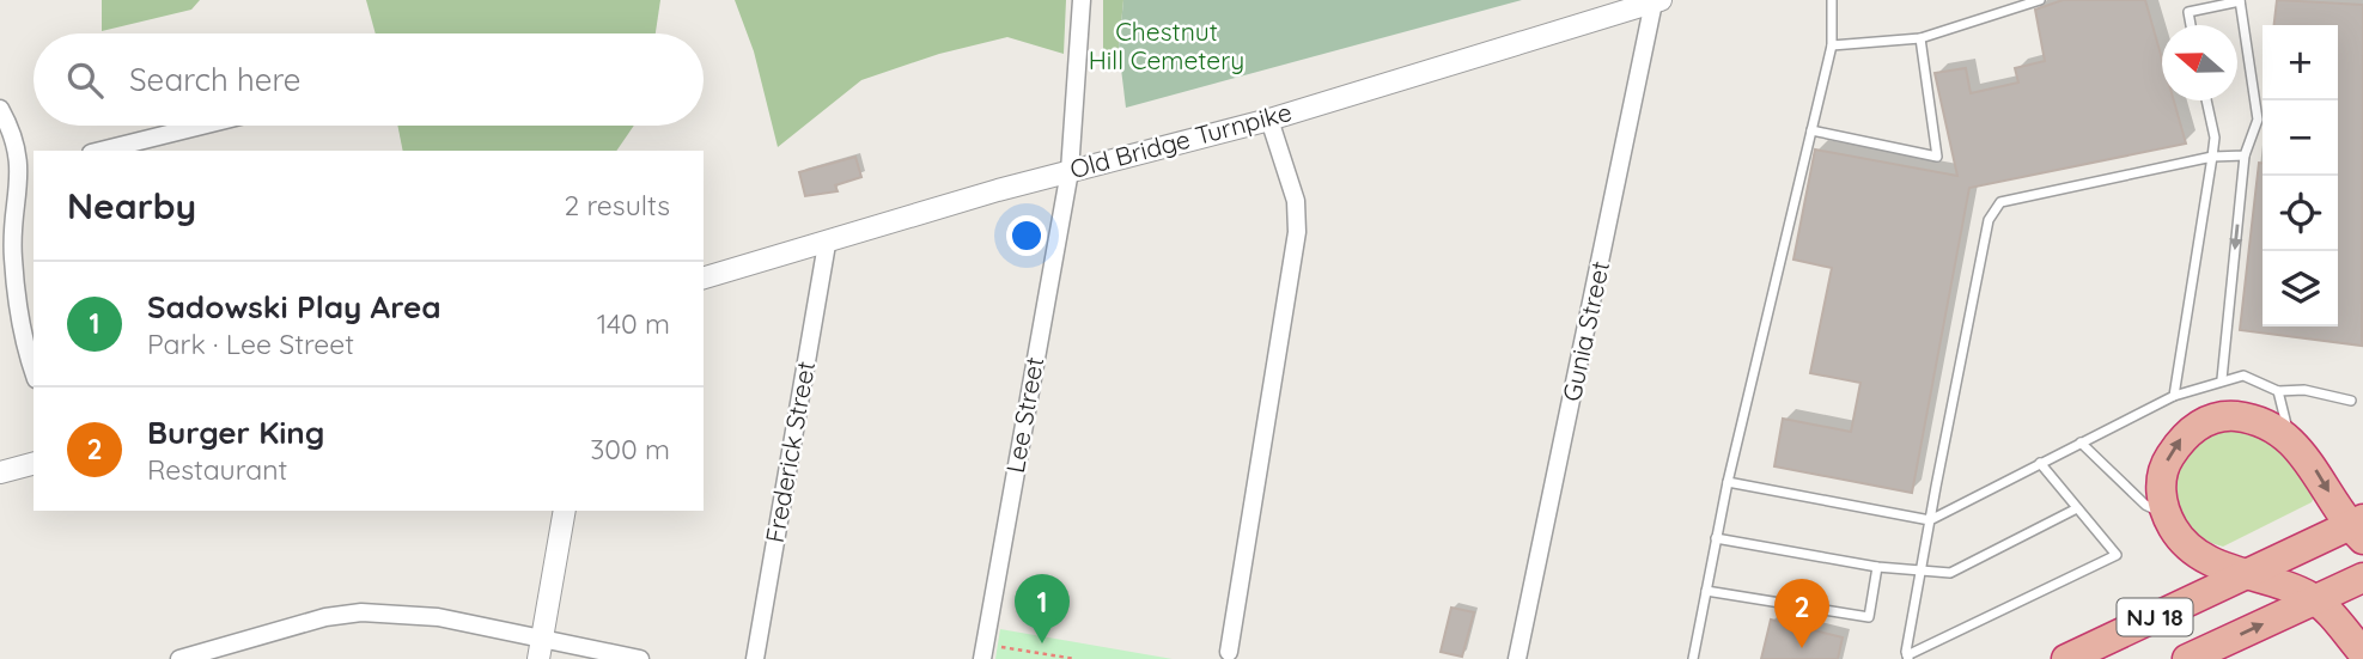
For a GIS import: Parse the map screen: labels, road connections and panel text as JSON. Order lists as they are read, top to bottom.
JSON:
{
  "streets": {
    "highway": ["NJ 18"],
    "street": [
      "Old Bridge Turnpike",
      "Gunia Street",
      "Lee Street",
      "Frederick Street"
    ]
  },
  "crossings": [
    ["Old Bridge Turnpike", "Gunia Street"],
    ["Old Bridge Turnpike", "Lee Street"],
    ["Old Bridge Turnpike", "Frederick Street"]
  ],
  "parks": ["Chestnut Hill Cemetery"],
  "north": "left",
  "page": {
    "map_buttons": ["+", "−"],
    "search": "Search here",
    "heading": ["Nearby", "2 results"],
    "list": [
      {
        "mark": "1",
        "name": "Sadowski Play Area",
        "note": "Park · Lee Street",
        "value": "140 m"
      },
      {
        "mark": "2",
        "name": "Burger King",
        "note": "Restaurant",
        "value": "300 m"
      }
    ],
    "pins": ["1", "2"]
  }
}
